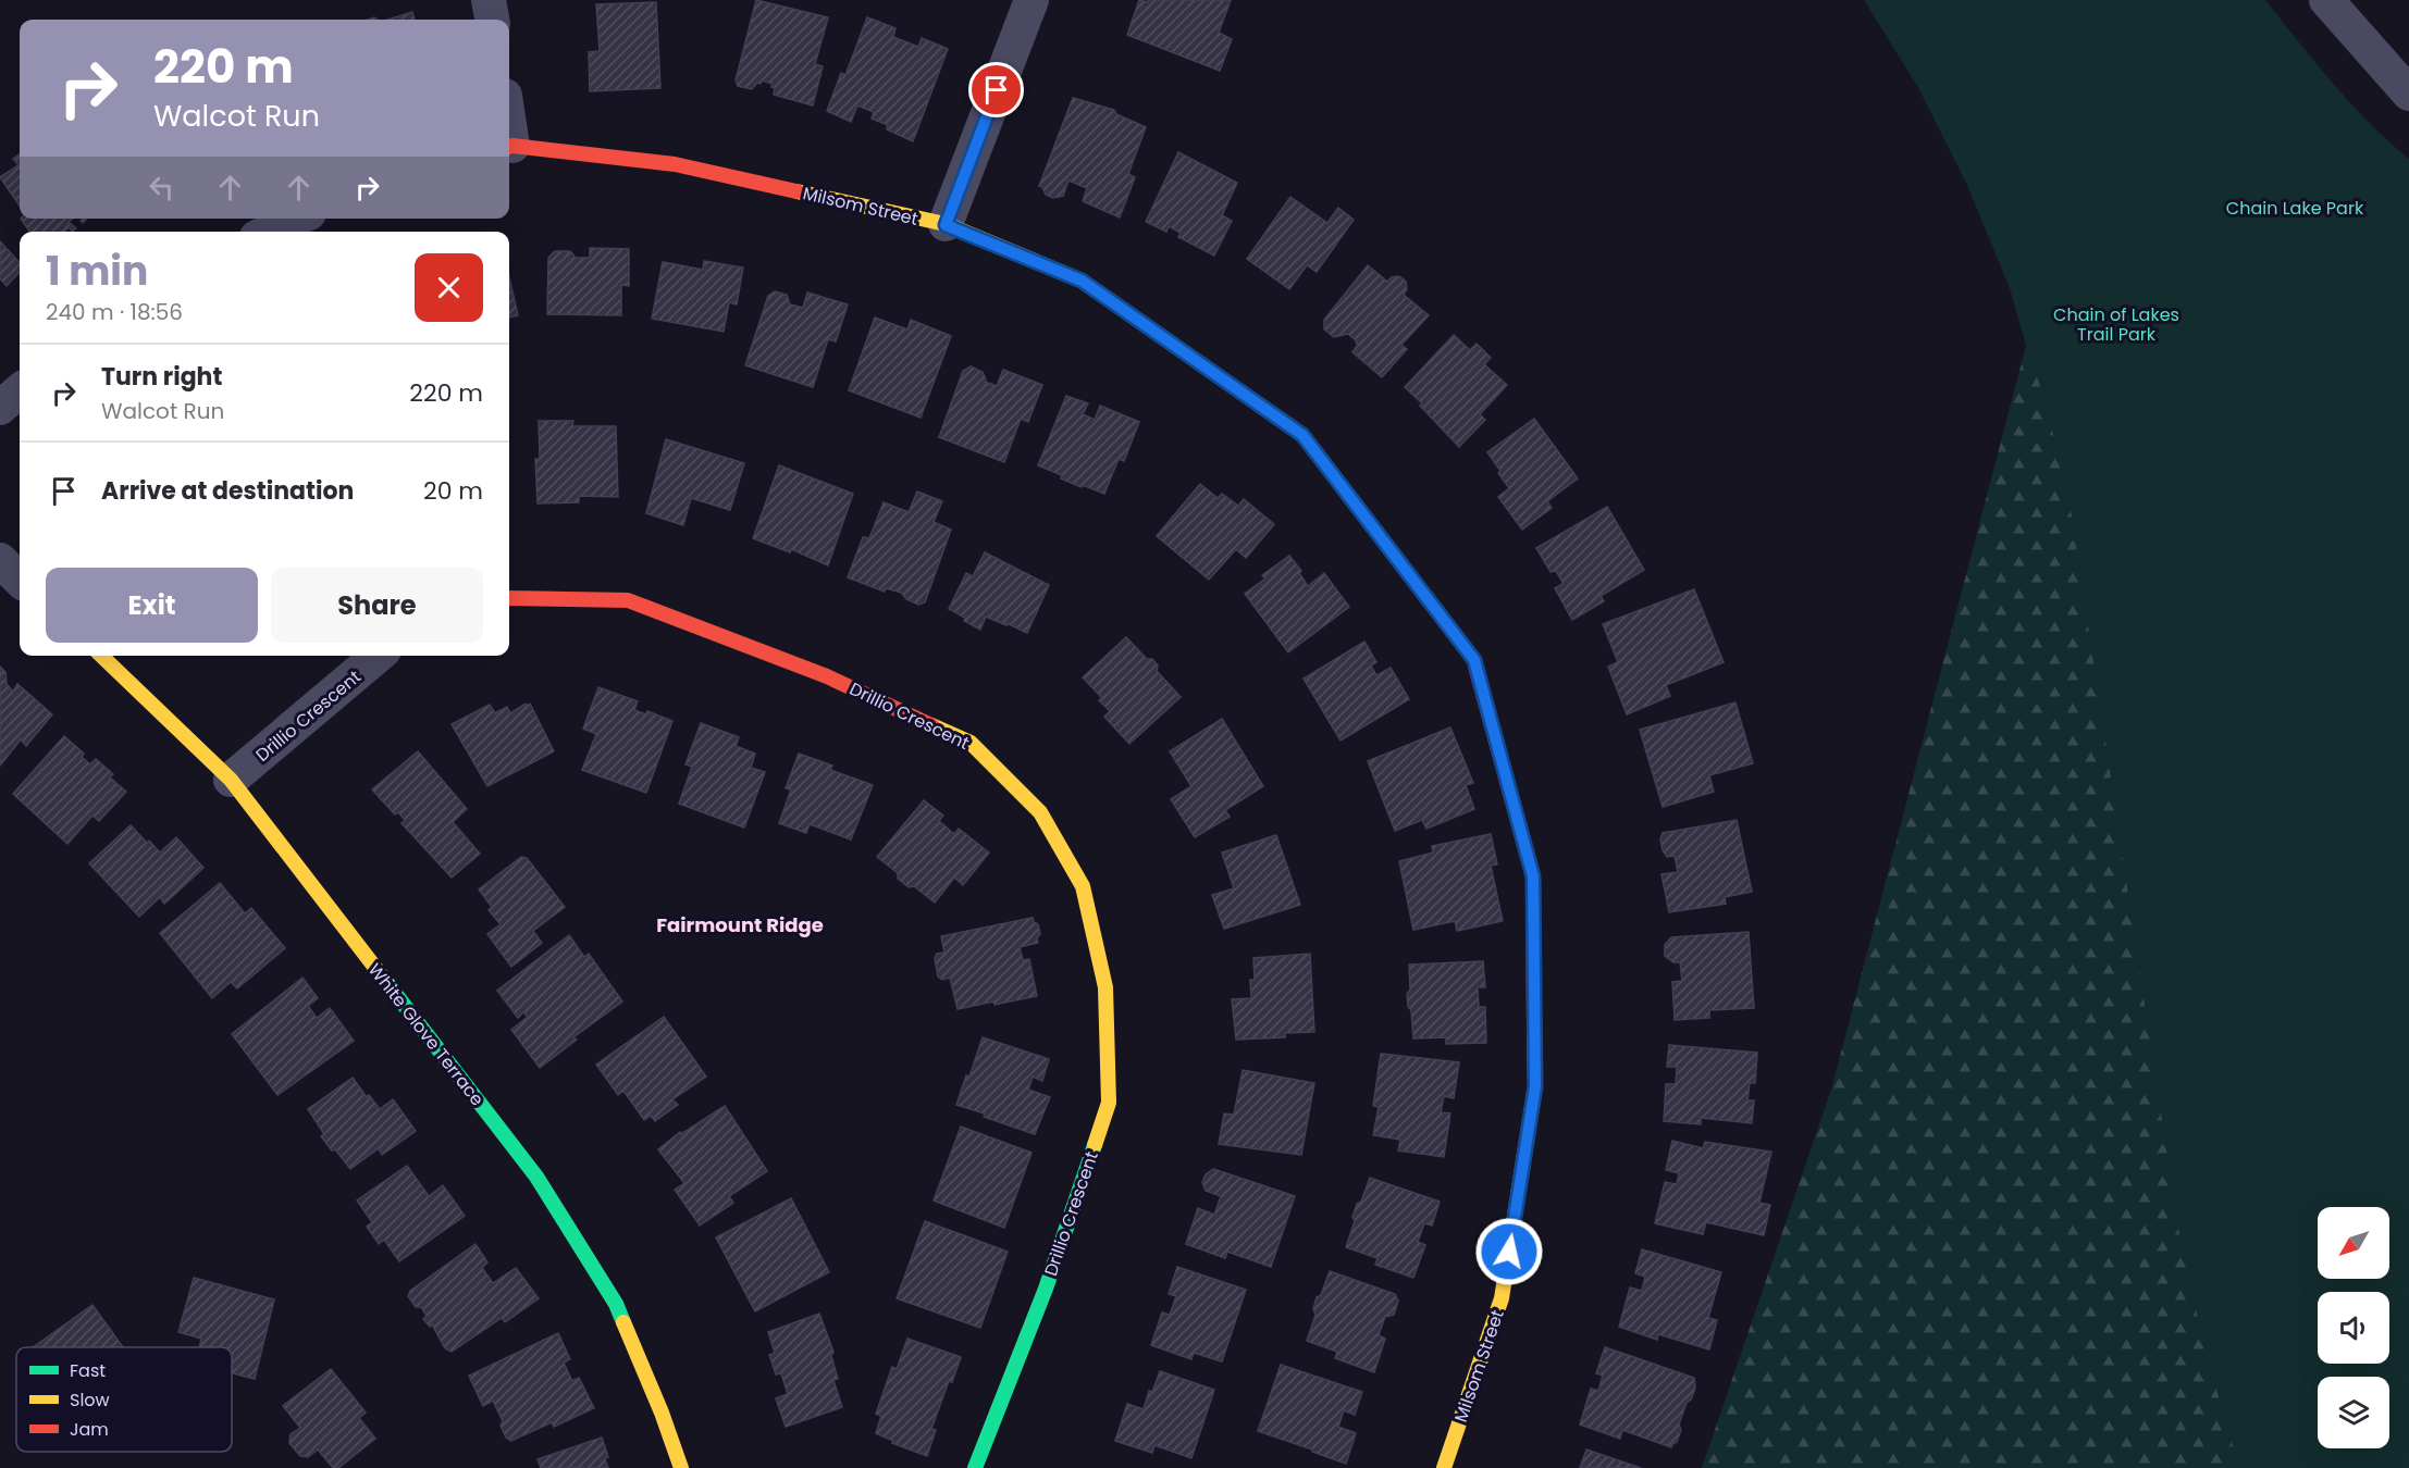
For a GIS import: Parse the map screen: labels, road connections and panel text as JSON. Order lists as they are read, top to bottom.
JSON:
{
  "streets": {
    "street": ["Milsom Street", "Drillio Crescent", "White Glove Terrace"]
  },
  "crossings": [
    ["Drillio Crescent", "White Glove Terrace"]
  ],
  "districts": ["Fairmount Ridge"],
  "parks": ["Chain Lake Park", "Chain of Lakes Trail Park"],
  "legend": ["Fast", "Slow", "Jam"],
  "north": "bottom left",
  "page": {
    "turn": ["220 m", "Walcot Run"],
    "heading": ["1 min", "240 m · 18:56"],
    "list": [
      {
        "name": "Turn right",
        "note": "Walcot Run",
        "value": "220 m"
      },
      {
        "name": "Arrive at destination",
        "value": "20 m"
      }
    ],
    "buttons": ["Exit", "Share"]
  }
}
